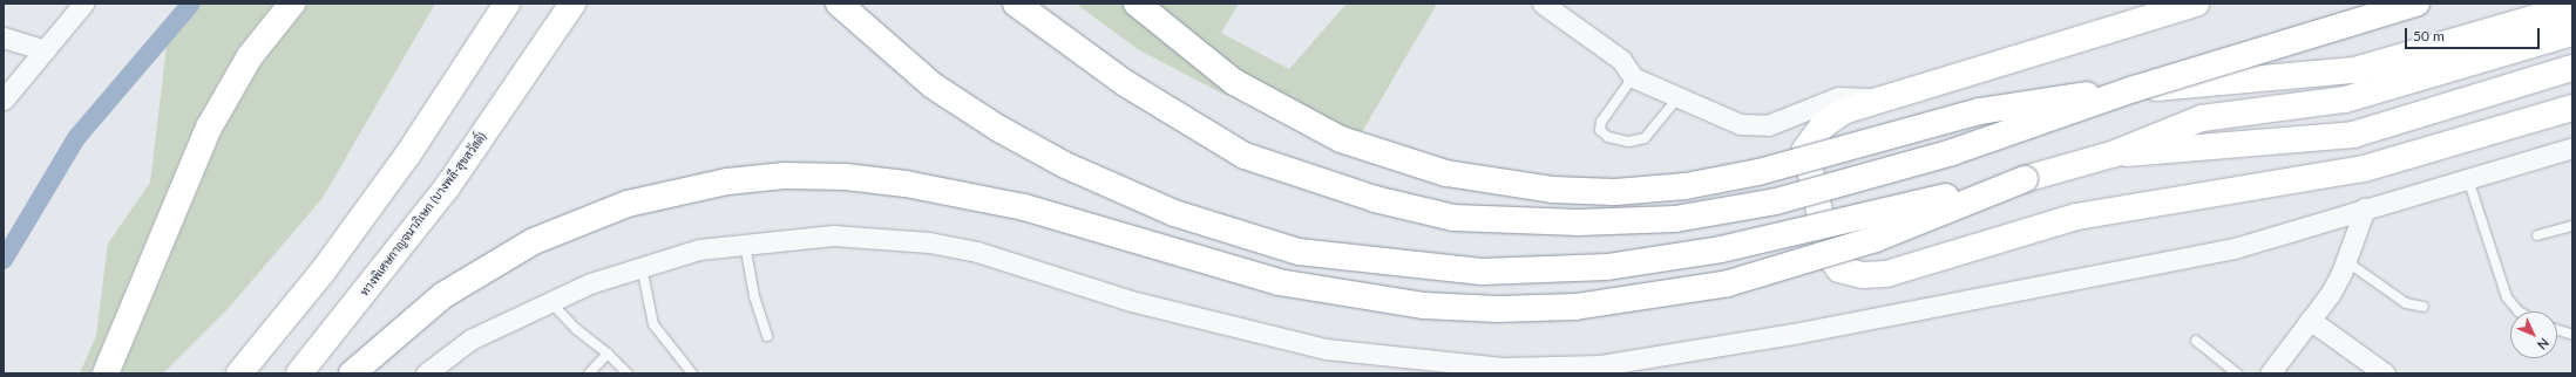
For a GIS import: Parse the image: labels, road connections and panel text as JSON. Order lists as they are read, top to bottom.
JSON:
{
  "streets": {
    "highway": ["ทางพิเศษกาญจนาภิเษก (บางพลี-สุขสวัสดิ์)"]
  },
  "scale_bar": "50 m",
  "north": "bottom right"
}
